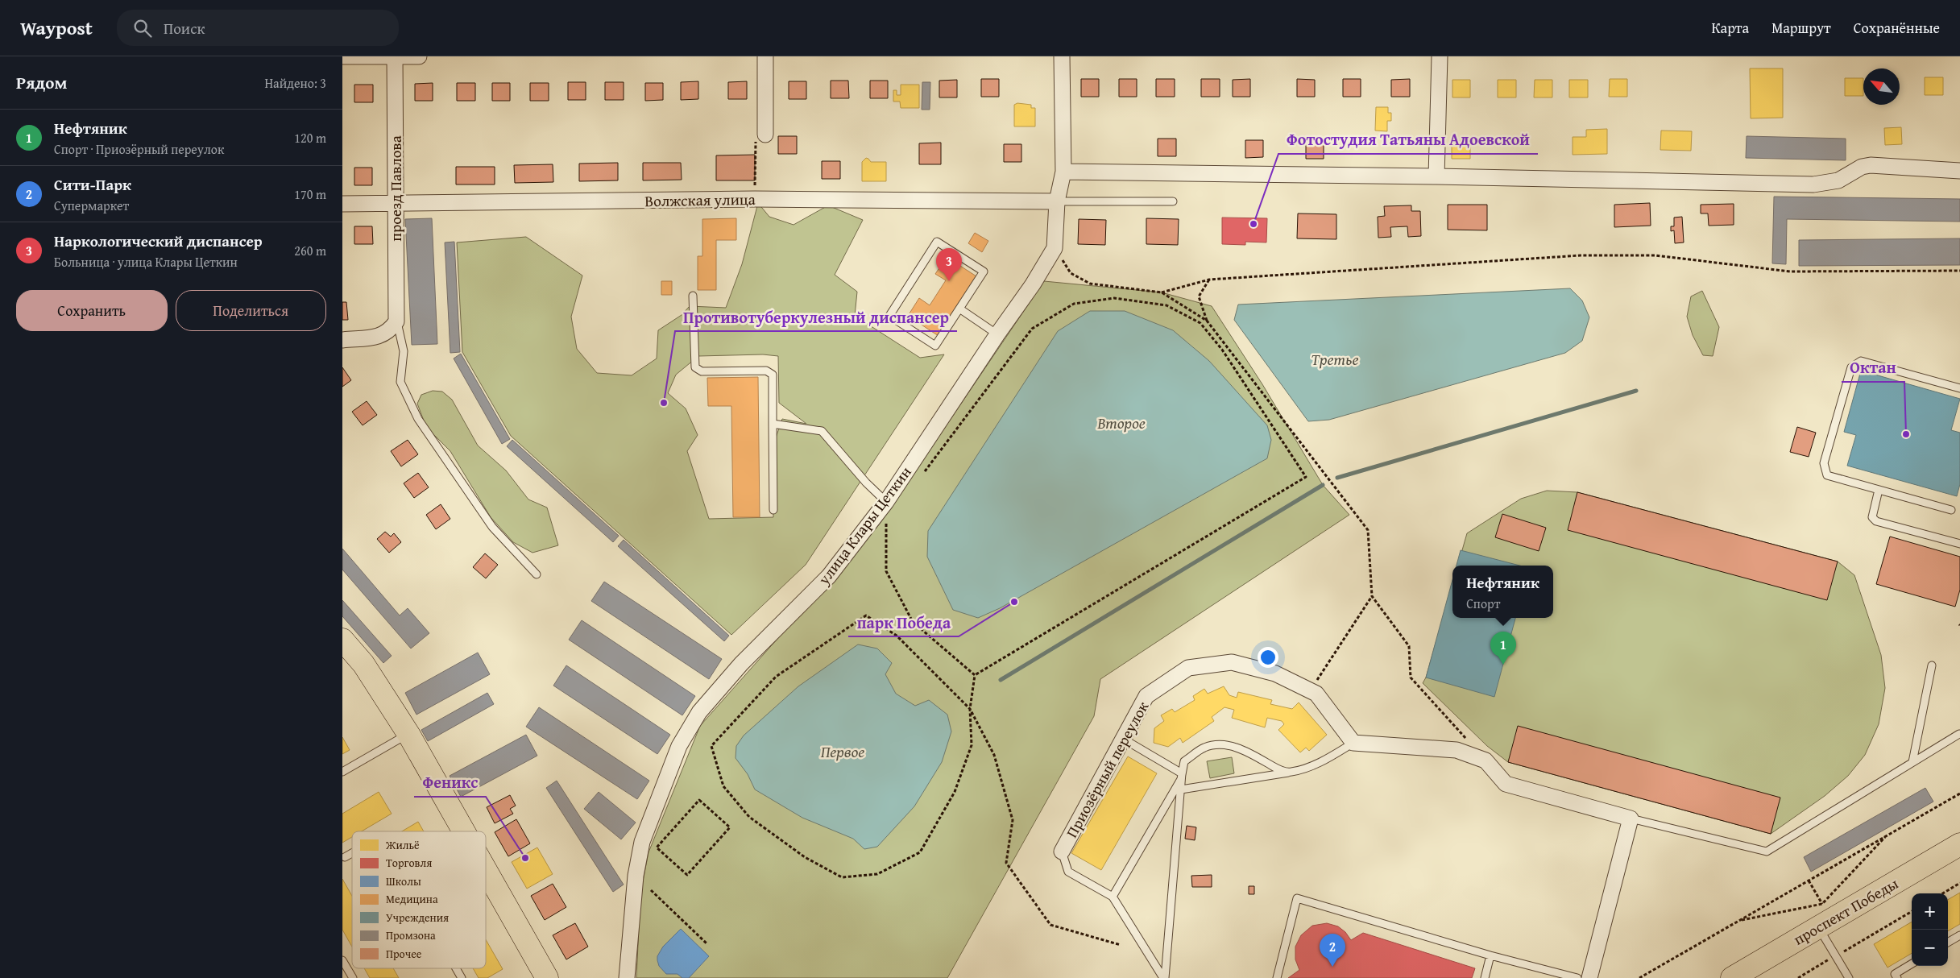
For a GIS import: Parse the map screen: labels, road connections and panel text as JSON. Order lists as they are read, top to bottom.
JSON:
{
  "streets": {
    "main road": ["проспект Победы"],
    "street": [
      "проезд Павлова",
      "Волжская улица",
      "улица Клары Цеткин",
      "Приозёрный переулок"
    ]
  },
  "crossings": [
    ["проезд Павлова", "Волжская улица"],
    ["Волжская улица", "улица Клары Цеткин"]
  ],
  "water": ["Третье", "Второе", "Первое"],
  "places": [
    "Фотостудия Татьяны Адоевской",
    "Противотуберкулезный диспансер",
    "Октан",
    "парк Победa",
    "Феникс"
  ],
  "legend": [
    "Жильё",
    "Торговля",
    "Школы",
    "Медицина",
    "Учреждения",
    "Промзона",
    "Прочее"
  ],
  "north": "top left",
  "page": {
    "header": "Waypost",
    "search": "Поиск",
    "nav": ["Карта", "Маршрут", "Сохранённые"],
    "heading": ["Рядом", "Найдено: 3"],
    "list": [
      {
        "mark": "1",
        "name": "Нефтяник",
        "note": "Спорт · Приозёрный переулок",
        "value": "120 m"
      },
      {
        "mark": "2",
        "name": "Сити-Парк",
        "note": "Супермаркет",
        "value": "170 m"
      },
      {
        "mark": "3",
        "name": "Наркологический диспансер",
        "note": "Больница · улица Клары Цеткин",
        "value": "260 m"
      }
    ],
    "pins": ["3", "1", "2"],
    "buttons": ["Сохранить", "Поделиться"],
    "popup": ["Нефтяник", "Спорт"],
    "map_buttons": ["+", "−"]
  }
}
